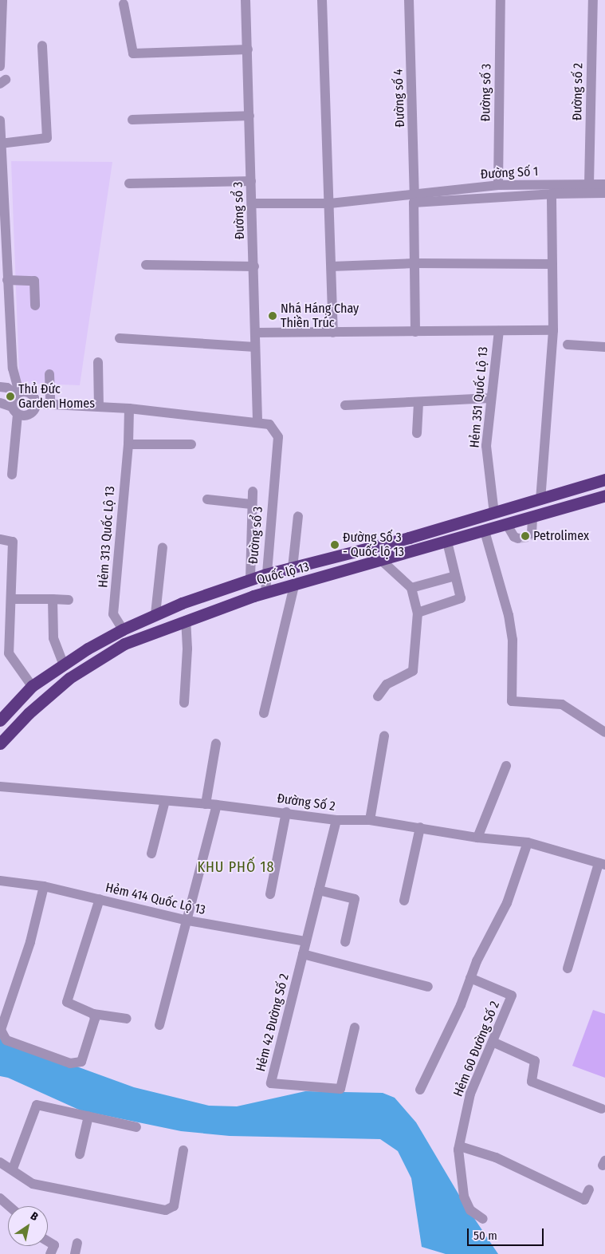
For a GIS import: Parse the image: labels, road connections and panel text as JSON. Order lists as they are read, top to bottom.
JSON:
{
  "streets": {
    "highway": ["Quốc lộ 13"],
    "street": [
      "Đường số 2",
      "Đường số 3",
      "Đường số 4",
      "Đường Số 1",
      "Đường sổ 3",
      "Hẻm 351 Quốc Lộ 13",
      "Hẻm 313 Quốc Lộ 13",
      "Đường Số 2",
      "Hẻm 414 Quốc Lộ 13",
      "Hẻm 42 Đường Số 2",
      "Hẻm 60 Đường Số 2"
    ]
  },
  "crossings": [
    ["Đường số 2", "Đường Số 1"],
    ["Đường số 3", "Đường Số 1"],
    ["Đường số 4", "Đường Số 1"],
    ["Đường sổ 3", "Hẻm 313 Quốc Lộ 13"],
    ["Đường sổ 3", "Quốc lộ 13"],
    ["Hẻm 351 Quốc Lộ 13", "Quốc lộ 13"],
    ["Hẻm 313 Quốc Lộ 13", "Quốc lộ 13"],
    ["Đường Số 2", "Hẻm 42 Đường Số 2"],
    ["Hẻm 414 Quốc Lộ 13", "Hẻm 42 Đường Số 2"]
  ],
  "districts": ["KHU PHỐ 18"],
  "places": [
    "Nhá Háng Chay Thiền Trúc",
    "Thủ Đức Garden Homes",
    "Petrolimex",
    "Đường Số 3 - Quốc lộ 13"
  ],
  "scale_bar": "50 m",
  "north": "top right"
}
